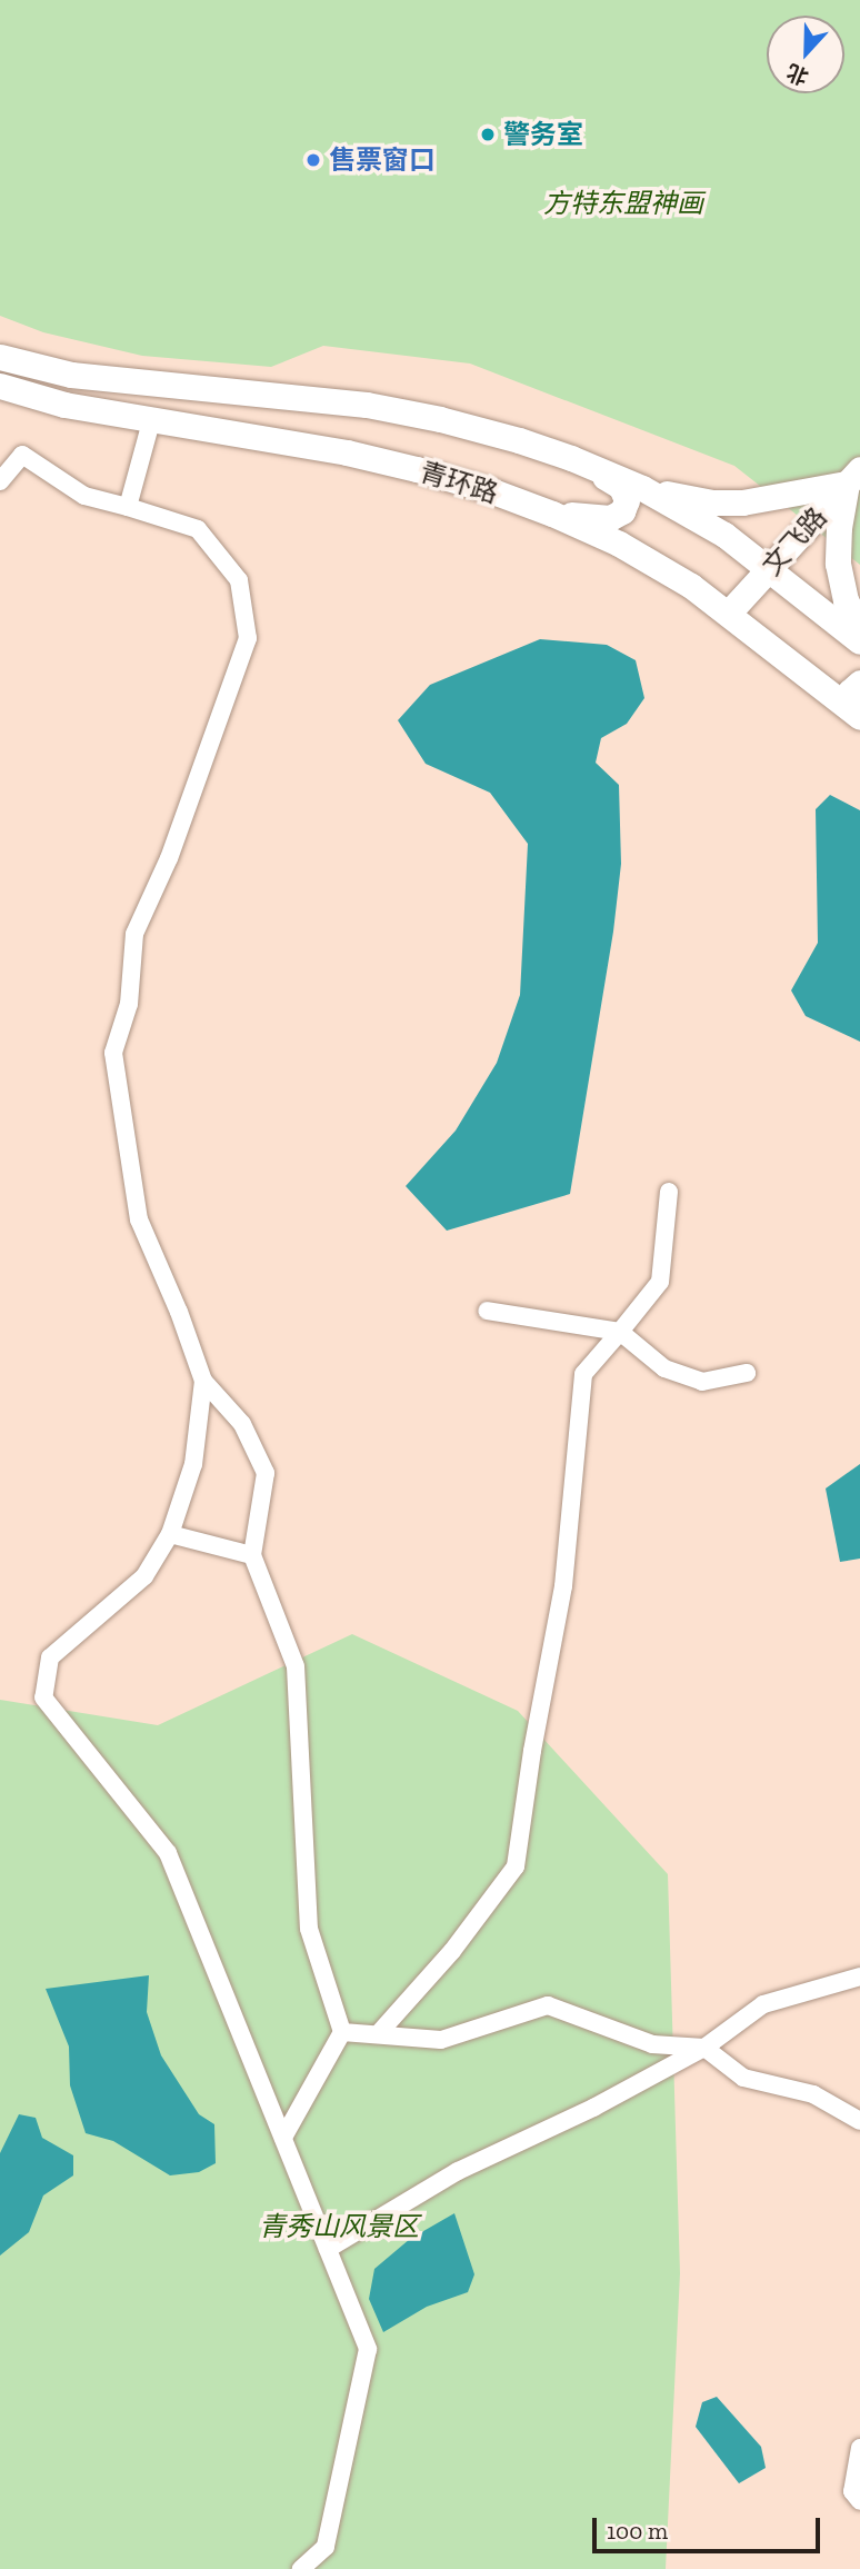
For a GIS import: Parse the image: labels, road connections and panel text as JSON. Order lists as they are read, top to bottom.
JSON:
{
  "streets": {
    "main road": ["青环路", "文飞路"]
  },
  "crossings": [
    ["青环路", "文飞路"]
  ],
  "parks": ["方特东盟神画", "青秀山风景区"],
  "places": ["警务室", "售票窗口"],
  "scale_bar": "100 m",
  "north": "bottom"
}
